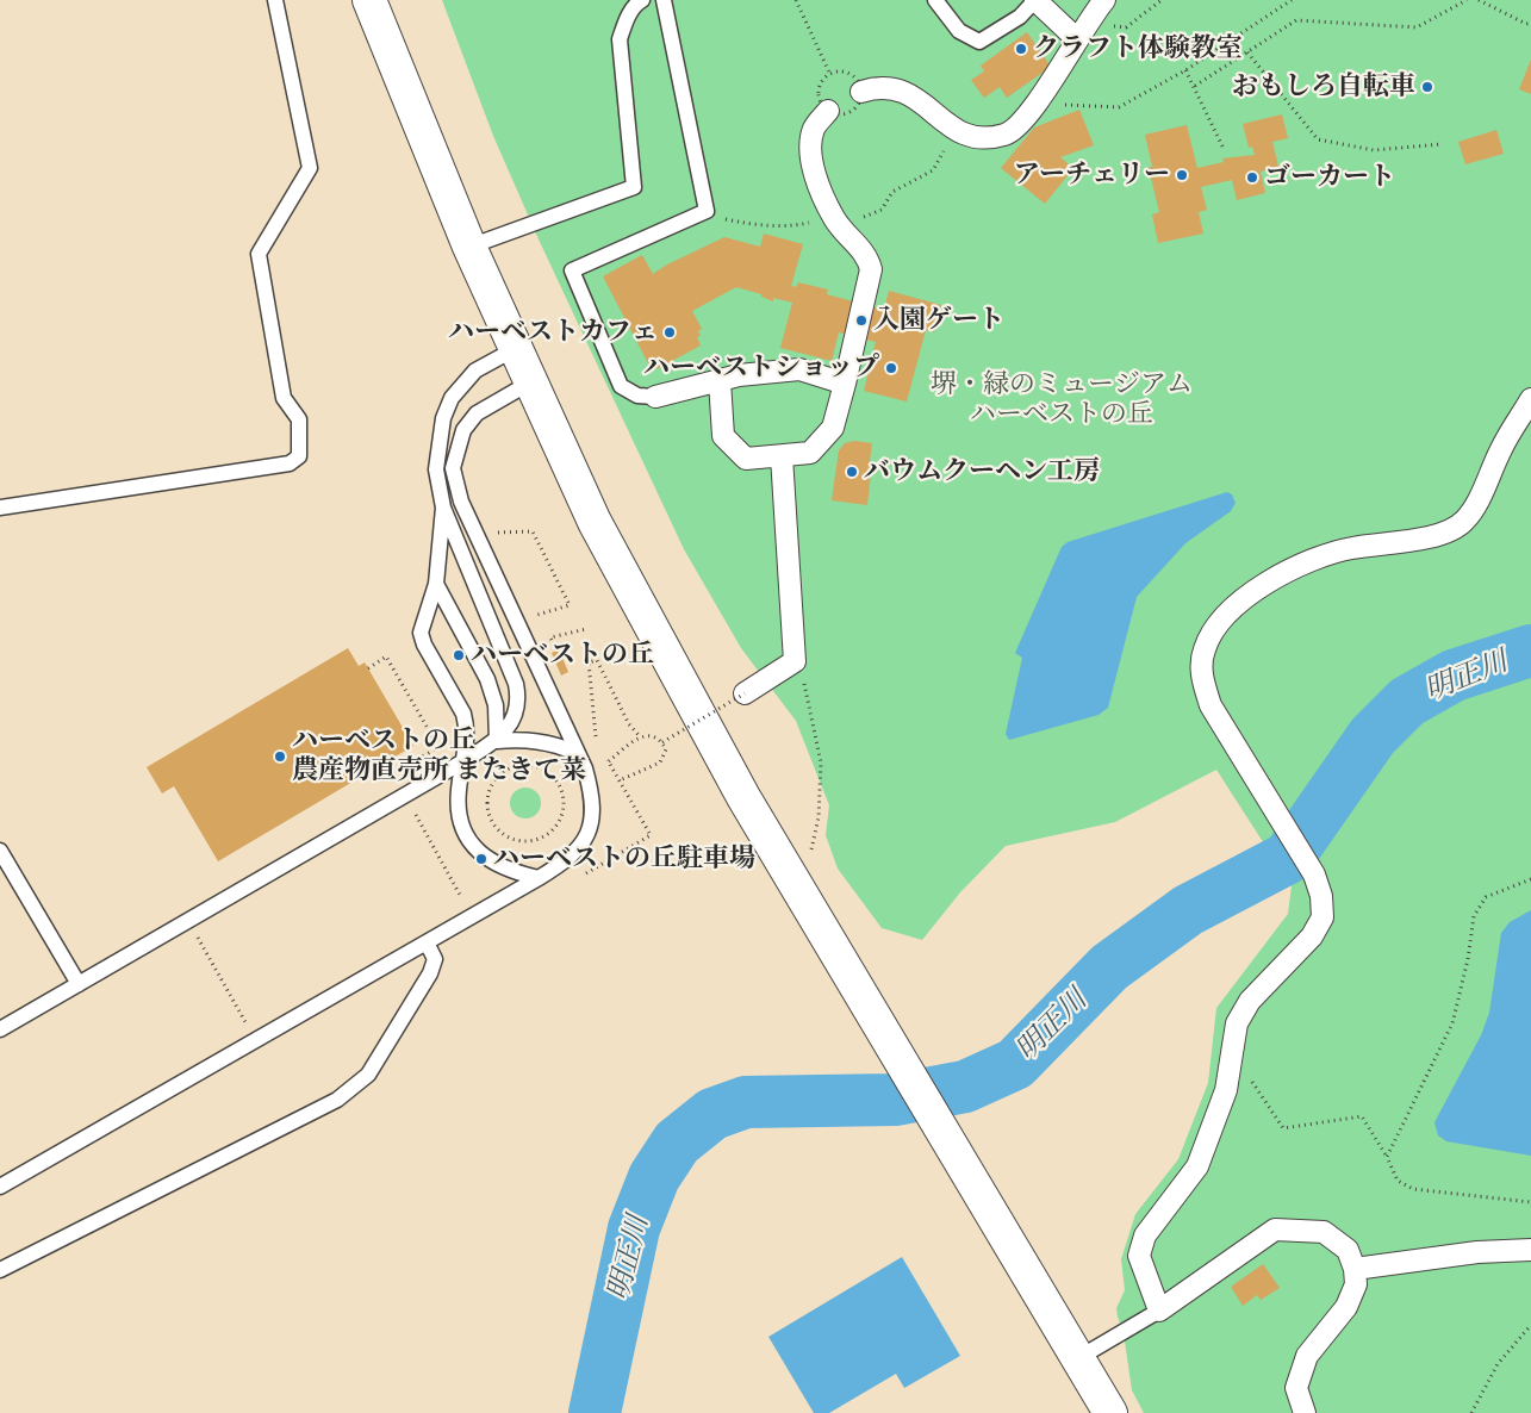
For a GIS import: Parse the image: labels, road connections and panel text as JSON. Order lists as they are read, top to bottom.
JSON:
{
  "water": ["明正川"],
  "parks": ["堺・緑のミュージアム ハーベストの丘"],
  "places": [
    "クラフト体験教室",
    "おもしろ自転車",
    "アーチェリー",
    "ゴーカート",
    "入園ゲート",
    "ハーベストカフェ",
    "ハーベストショップ",
    "バウムクーヘン工房",
    "ハーベストの丘",
    "ハーベストの丘 農産物直売所 またきて菜",
    "ハーベストの丘駐車場"
  ]
}
